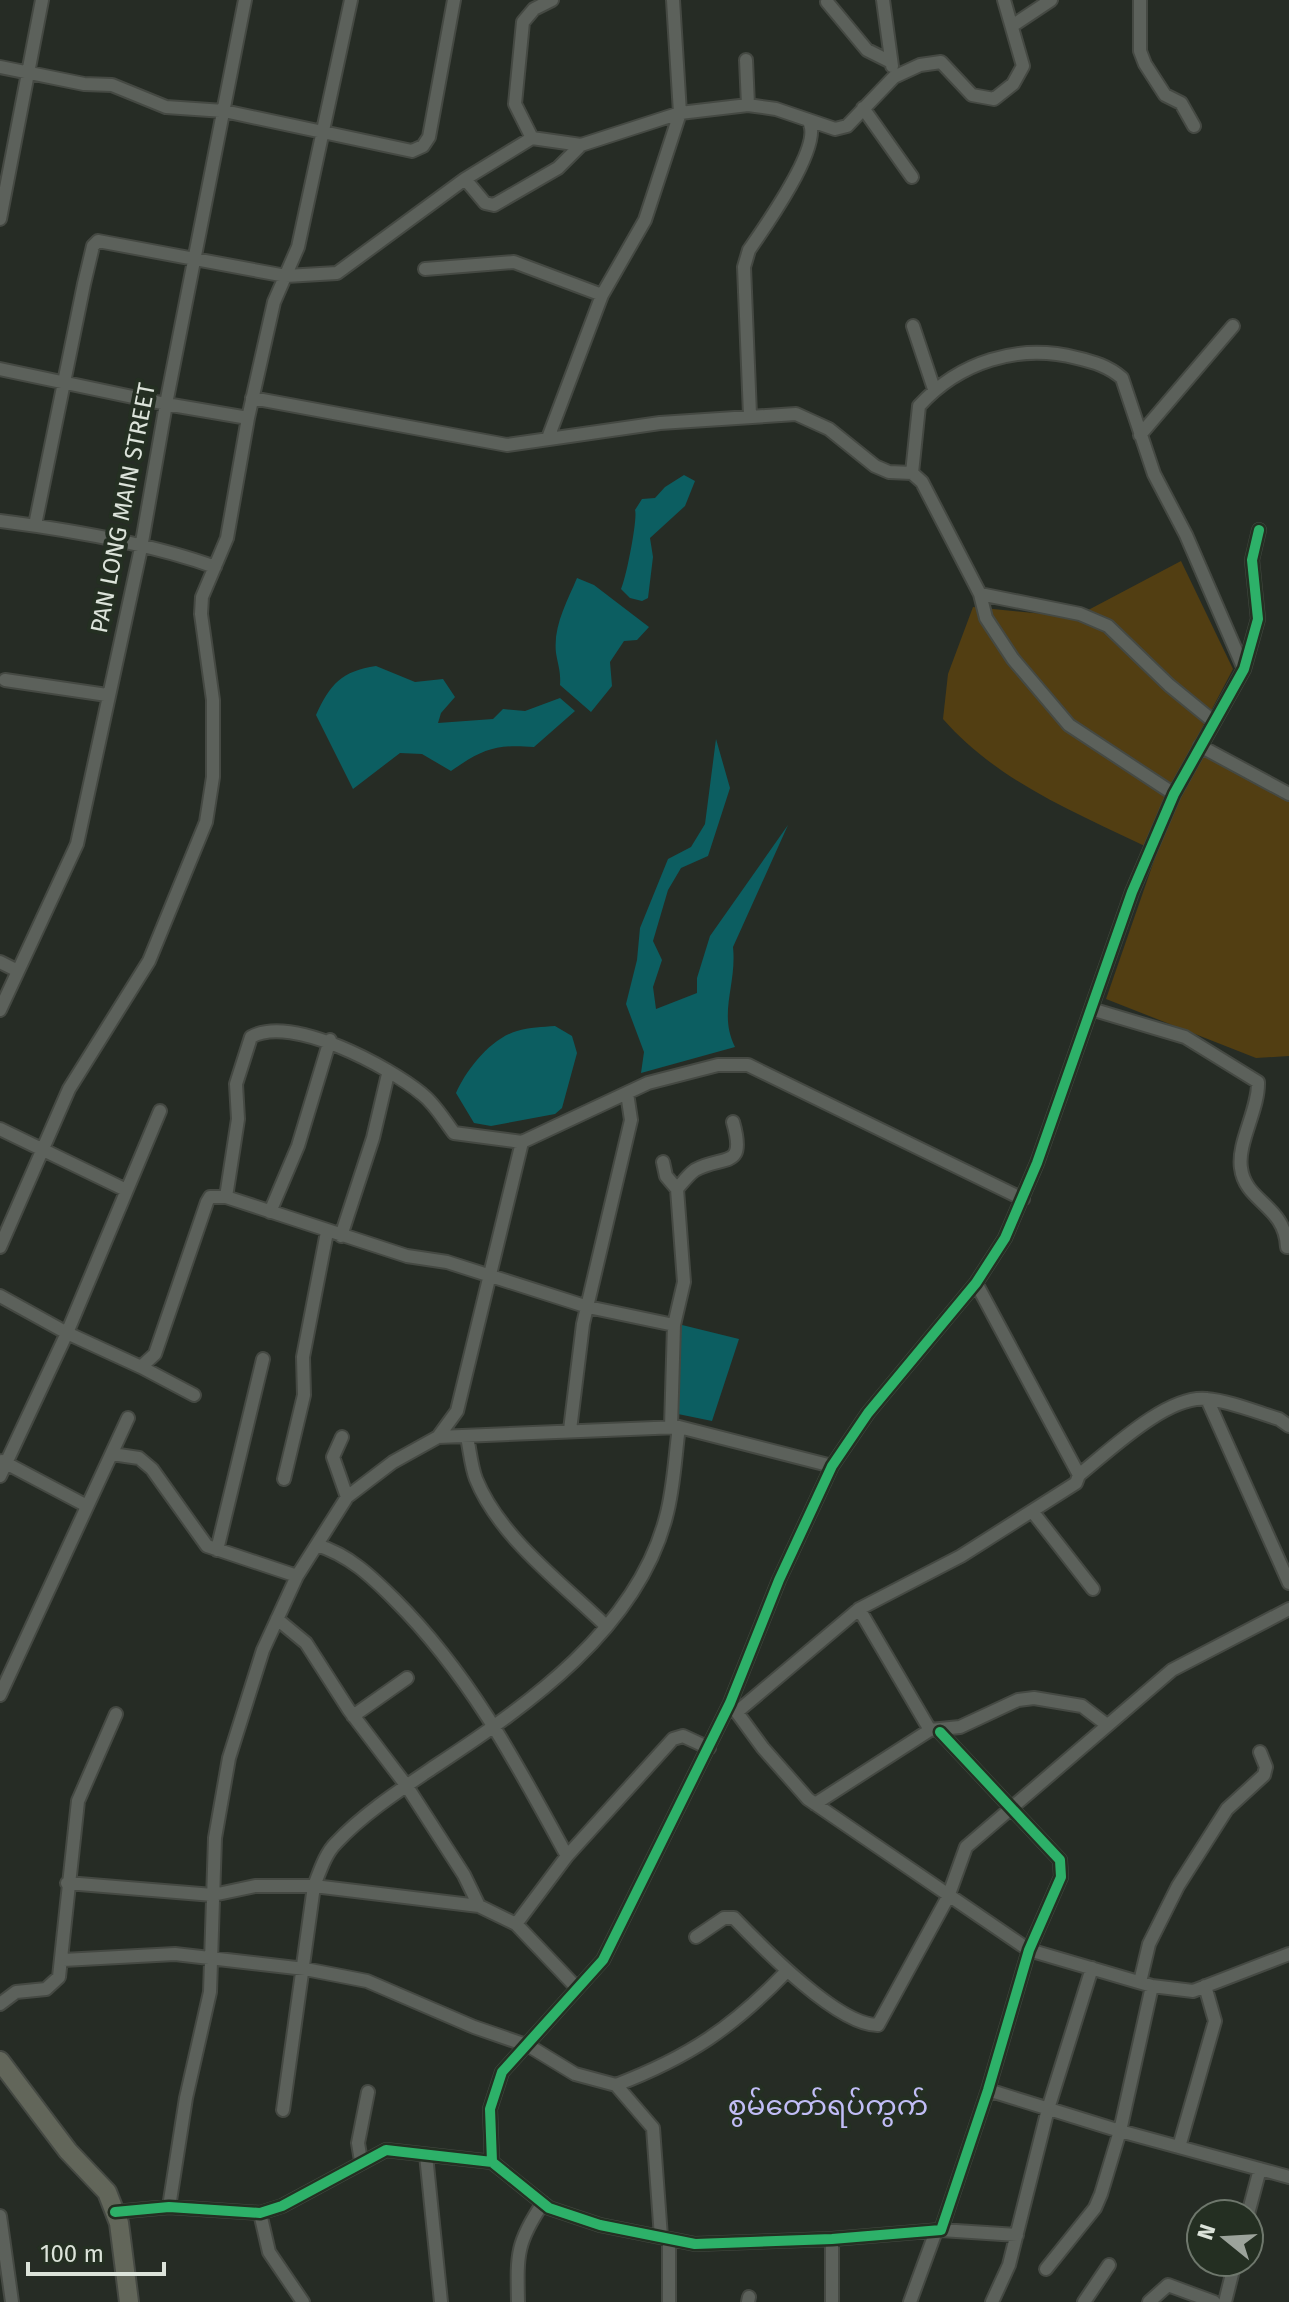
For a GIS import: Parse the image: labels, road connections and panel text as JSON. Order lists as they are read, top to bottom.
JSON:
{
  "streets": {
    "street": ["PAN LONG MAIN STREET"]
  },
  "districts": ["စွမ်တော်ရပ်ကွက်"],
  "scale_bar": "100 m",
  "north": "left"
}
